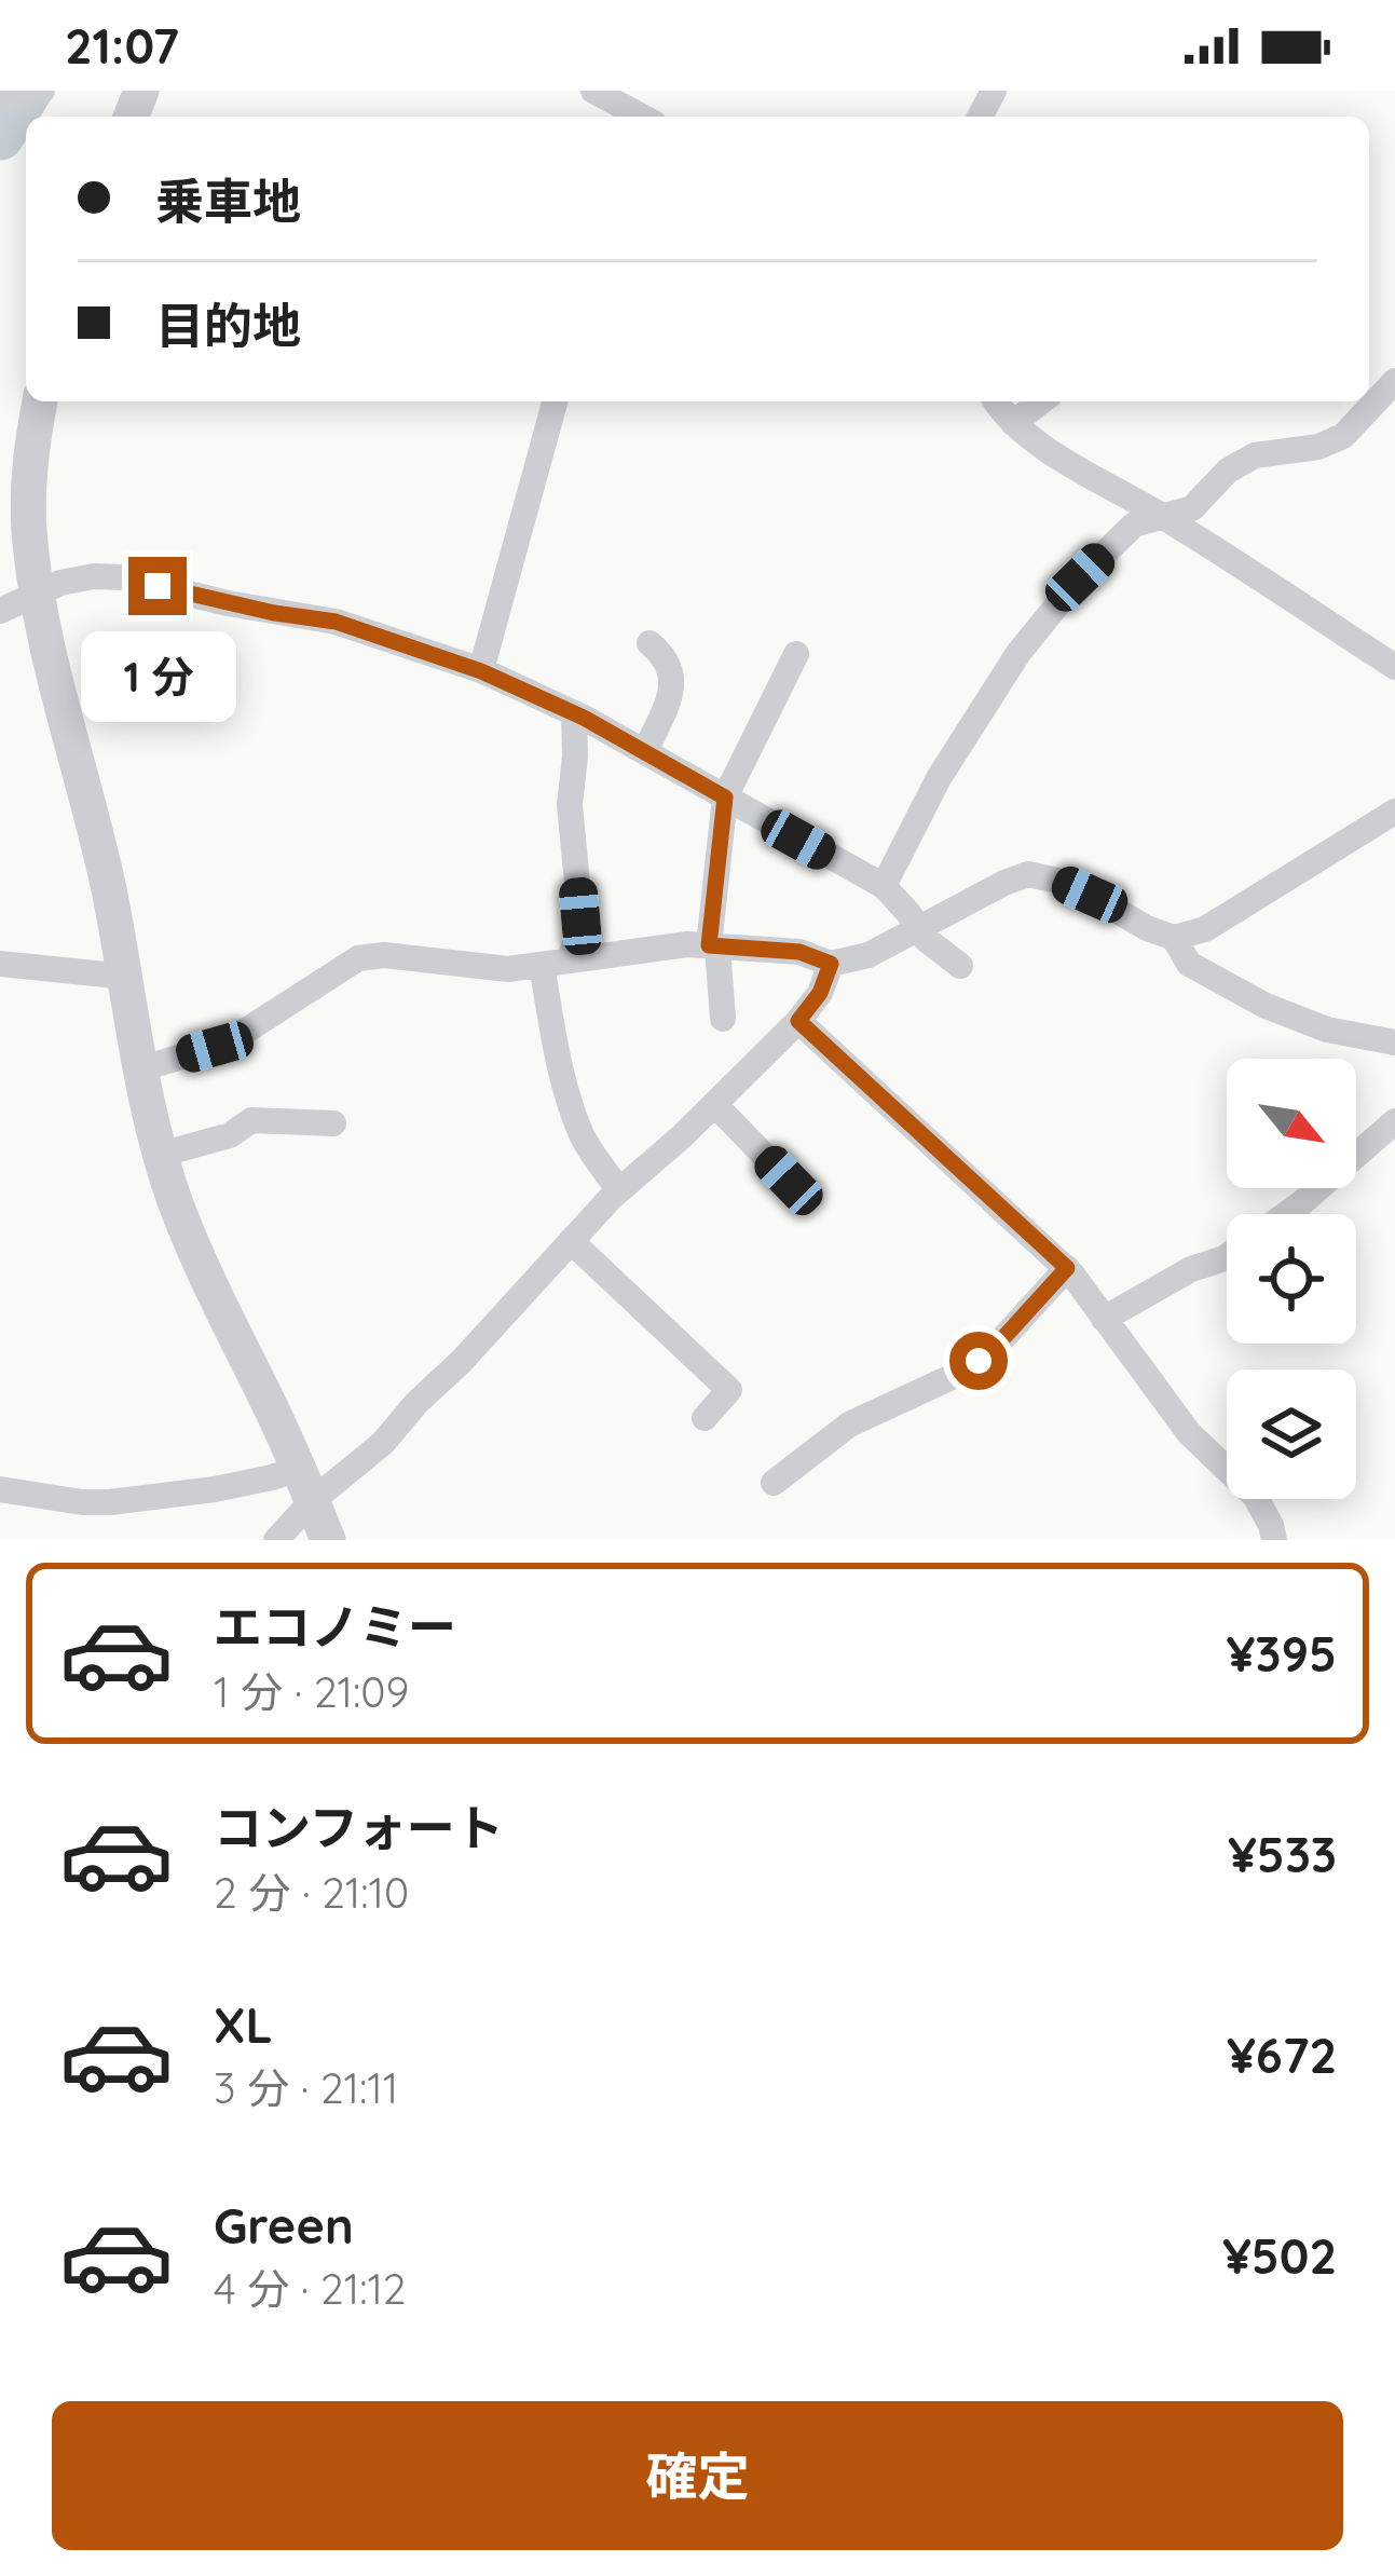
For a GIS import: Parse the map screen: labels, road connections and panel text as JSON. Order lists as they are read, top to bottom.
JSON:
{
  "north": "bottom right",
  "page": {
    "status": "21:07",
    "banner": ["乗車地", "目的地"],
    "bubble": "1 分",
    "list": [
      {
        "name": "エコノミー",
        "note": "1 分 · 21:09",
        "value": "¥395"
      },
      {
        "name": "コンフォート",
        "note": "2 分 · 21:10",
        "value": "¥533"
      },
      {
        "name": "XL",
        "note": "3 分 · 21:11",
        "value": "¥672"
      },
      {
        "name": "Green",
        "note": "4 分 · 21:12",
        "value": "¥502"
      }
    ],
    "buttons": "確定"
  }
}
